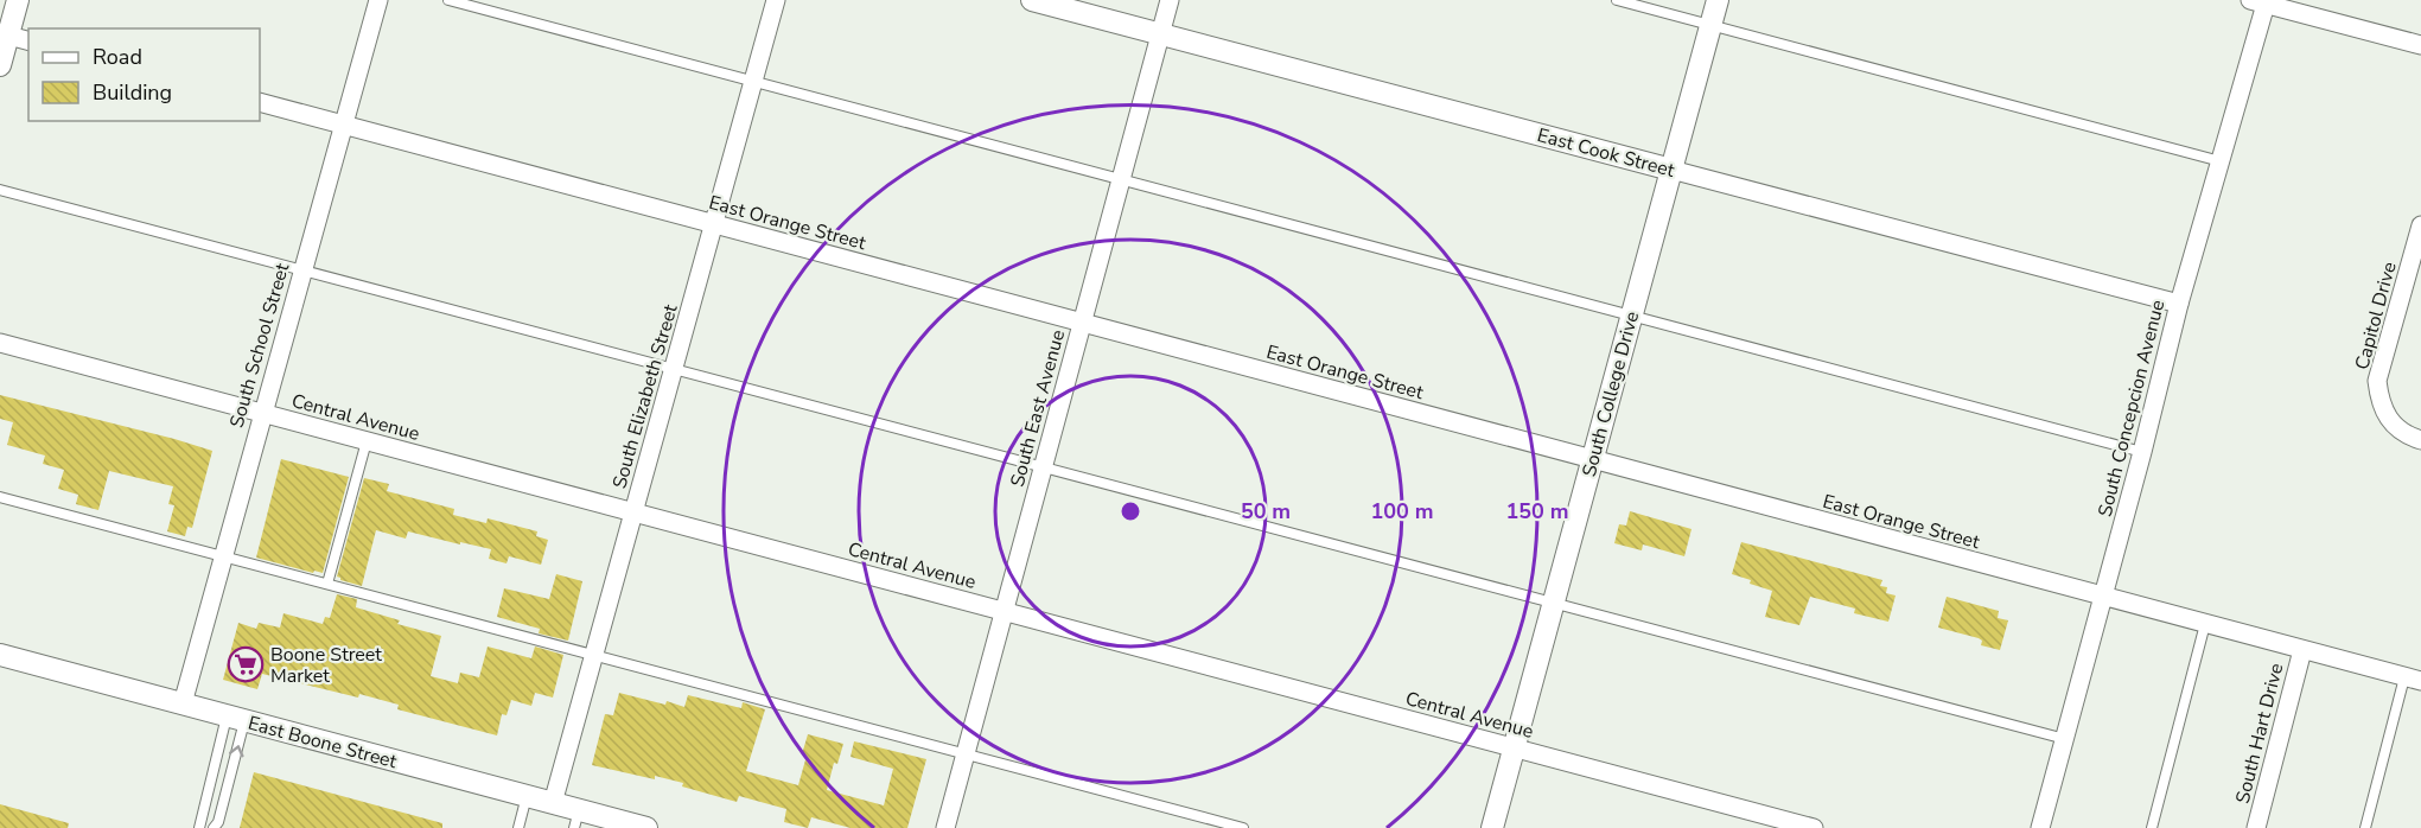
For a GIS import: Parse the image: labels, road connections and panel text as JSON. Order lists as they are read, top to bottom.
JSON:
{
  "streets": {
    "street": [
      "East Cook Street",
      "East Orange Street",
      "Capitol Drive",
      "South School Street",
      "South College Drive",
      "South Elizabeth Street",
      "South East Avenue",
      "South Concepcion Avenue",
      "Central Avenue",
      "South Hart Drive",
      "East Boone Street"
    ]
  },
  "crossings": [
    ["East Cook Street", "South College Drive"],
    ["East Cook Street", "South East Avenue"],
    ["East Cook Street", "South Concepcion Avenue"],
    ["East Orange Street", "South School Street"],
    ["East Orange Street", "South College Drive"],
    ["East Orange Street", "South Elizabeth Street"],
    ["East Orange Street", "South East Avenue"],
    ["East Orange Street", "South Concepcion Avenue"],
    ["East Orange Street", "South Hart Drive"],
    ["South School Street", "Central Avenue"],
    ["South School Street", "East Boone Street"],
    ["South College Drive", "Central Avenue"],
    ["South Elizabeth Street", "Central Avenue"],
    ["South Elizabeth Street", "East Boone Street"],
    ["South East Avenue", "Central Avenue"]
  ],
  "places": {
    "supermarket": ["Boone Street Market"]
  },
  "legend": ["Road", "Building"],
  "rings": ["50 m", "100 m", "150 m"]
}
